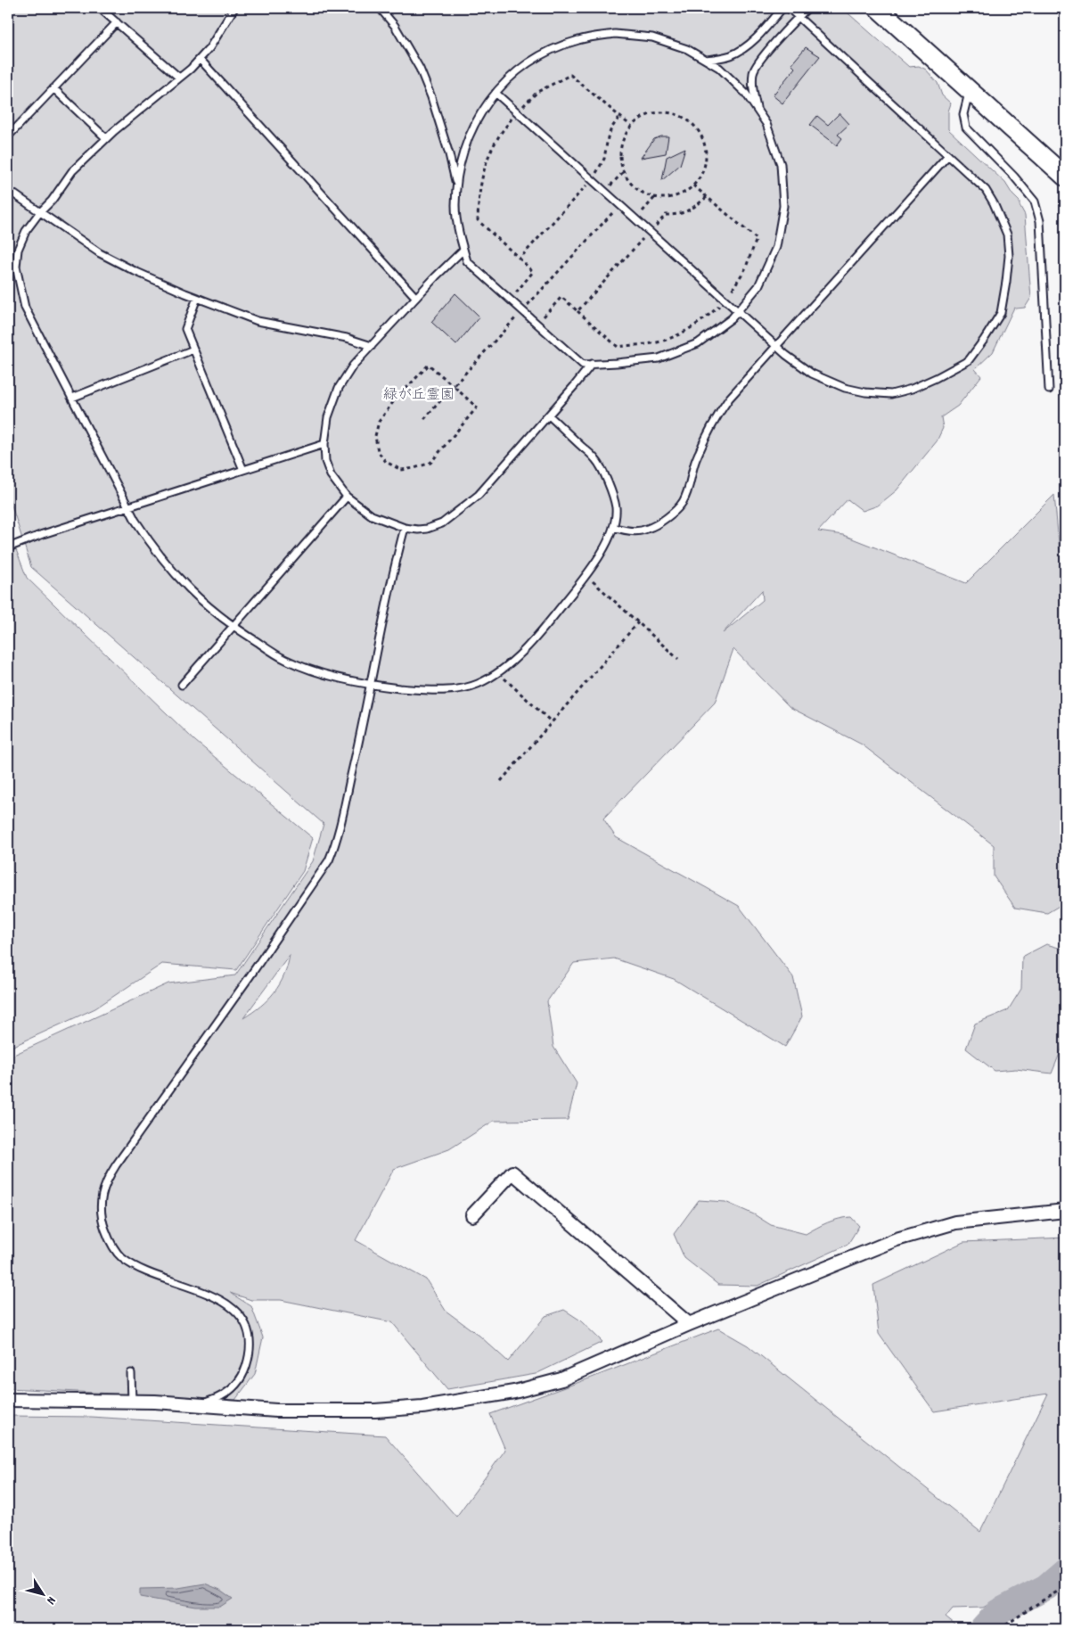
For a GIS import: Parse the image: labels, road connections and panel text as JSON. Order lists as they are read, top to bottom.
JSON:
{
  "parks": ["緑が丘霊園"],
  "north": "bottom right"
}
